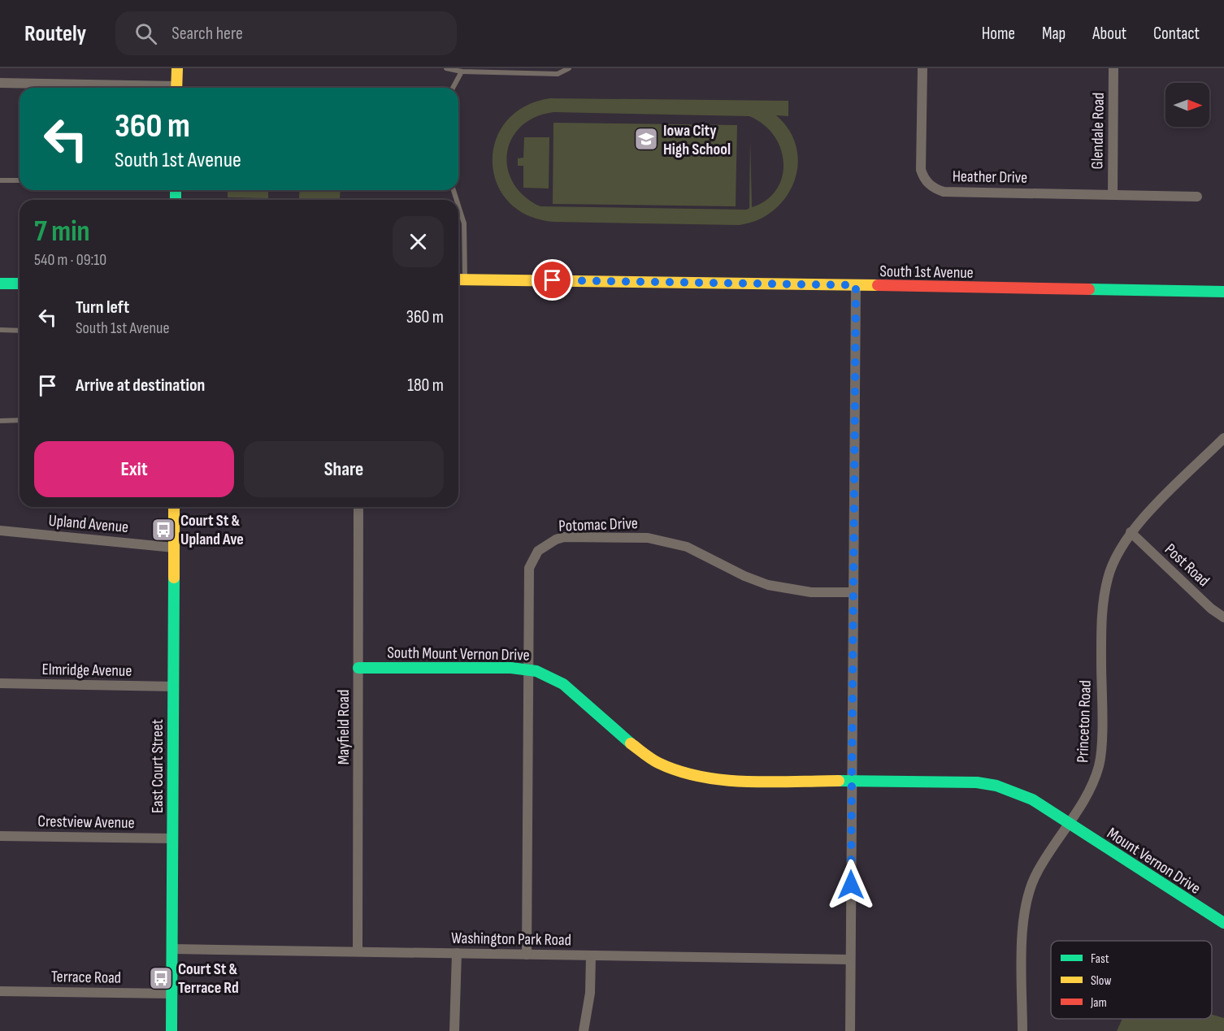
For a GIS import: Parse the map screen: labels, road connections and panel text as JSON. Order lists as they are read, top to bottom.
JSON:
{
  "streets": {
    "street": [
      "Glendale Road",
      "Heather Drive",
      "South 1st Avenue",
      "Upland Avenue",
      "Potomac Drive",
      "Post Road",
      "South Mount Vernon Drive",
      "Elmridge Avenue",
      "Princeton Road",
      "Mayfield Road",
      "East Court Street",
      "Crestview Avenue",
      "Mount Vernon Drive",
      "Washington Park Road",
      "Terrace Road"
    ]
  },
  "crossings": [
    ["Glendale Road", "Heather Drive"],
    ["Upland Avenue", "East Court Street"],
    ["Potomac Drive", "South Mount Vernon Drive"],
    ["Potomac Drive", "Washington Park Road"],
    ["Post Road", "Princeton Road"],
    ["South Mount Vernon Drive", "Princeton Road"],
    ["South Mount Vernon Drive", "Mayfield Road"],
    ["South Mount Vernon Drive", "Mount Vernon Drive"],
    ["Elmridge Avenue", "East Court Street"],
    ["Princeton Road", "Mount Vernon Drive"],
    ["Mayfield Road", "Washington Park Road"],
    ["East Court Street", "Crestview Avenue"],
    ["East Court Street", "Washington Park Road"],
    ["East Court Street", "Terrace Road"]
  ],
  "places": {
    "school or university": ["Iowa City High School"],
    "bus stop": ["Court St & Upland Ave", "Court St & Terrace Rd"]
  },
  "legend": ["Fast", "Slow", "Jam"],
  "north": "right",
  "page": {
    "header": "Routely",
    "search": "Search here",
    "nav": [
      "Home",
      "Map",
      "About",
      "Contact"
    ],
    "turn": ["360 m", "South 1st Avenue"],
    "heading": ["7 min", "540 m · 09:10"],
    "list": [
      {
        "name": "Turn left",
        "note": "South 1st Avenue",
        "value": "360 m"
      },
      {
        "name": "Arrive at destination",
        "value": "180 m"
      }
    ],
    "buttons": ["Exit", "Share"]
  }
}
